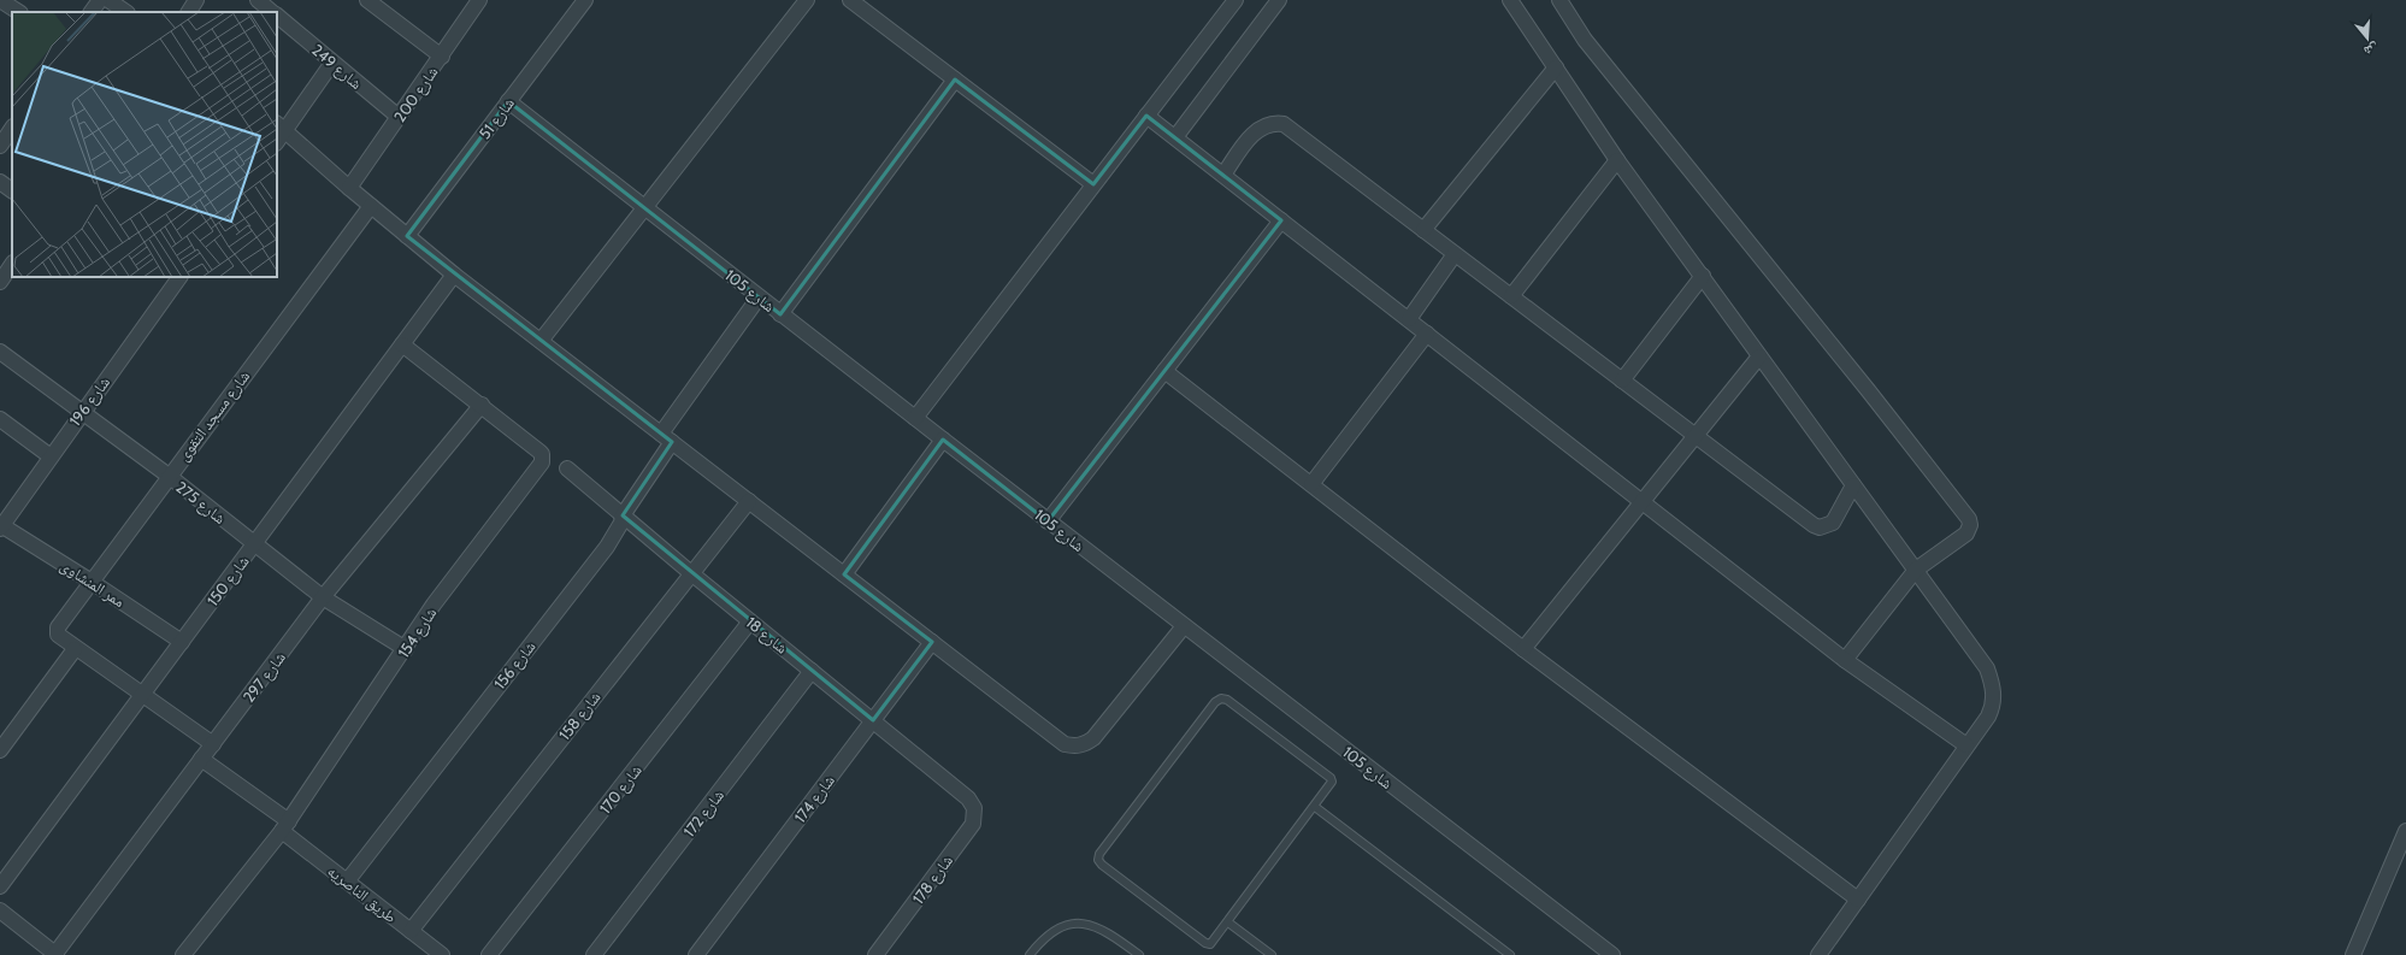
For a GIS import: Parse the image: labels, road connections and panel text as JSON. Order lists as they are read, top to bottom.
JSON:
{
  "streets": {
    "street": [
      "شارع 249",
      "شارع 200",
      "شارع 51",
      "شارع 105",
      "شارع 196",
      "شارع مسجد التقوى",
      "شارع 275",
      "شارع 150",
      "ممر المنشاوى",
      "شارع 154",
      "شارع 18",
      "شارع 156",
      "شارع 297",
      "شارع 158",
      "شارع 170",
      "شارع 174",
      "شارع 172",
      "شارع 178",
      "طريق الناصريه"
    ]
  },
  "crossings": [
    ["شارع 249", "شارع 200"],
    ["شارع 51", "شارع 105"],
    ["شارع 105", "شارع 156"],
    ["شارع 196", "شارع 275"],
    ["شارع 196", "ممر المنشاوى"],
    ["شارع مسجد التقوى", "شارع 275"],
    ["شارع مسجد التقوى", "ممر المنشاوى"],
    ["شارع 275", "شارع 150"],
    ["شارع 275", "شارع 154"],
    ["شارع 275", "شارع 297"],
    ["شارع 150", "ممر المنشاوى"],
    ["شارع 150", "شارع 154"],
    ["شارع 154", "شارع 297"],
    ["شارع 154", "طريق الناصريه"],
    ["شارع 18", "شارع 156"],
    ["شارع 18", "شارع 158"],
    ["شارع 18", "شارع 170"],
    ["شارع 18", "شارع 174"],
    ["شارع 18", "شارع 172"],
    ["شارع 18", "شارع 178"],
    ["شارع 156", "طريق الناصريه"],
    ["شارع 297", "طريق الناصريه"],
    ["شارع 158", "طريق الناصريه"]
  ],
  "north": "bottom"
}
